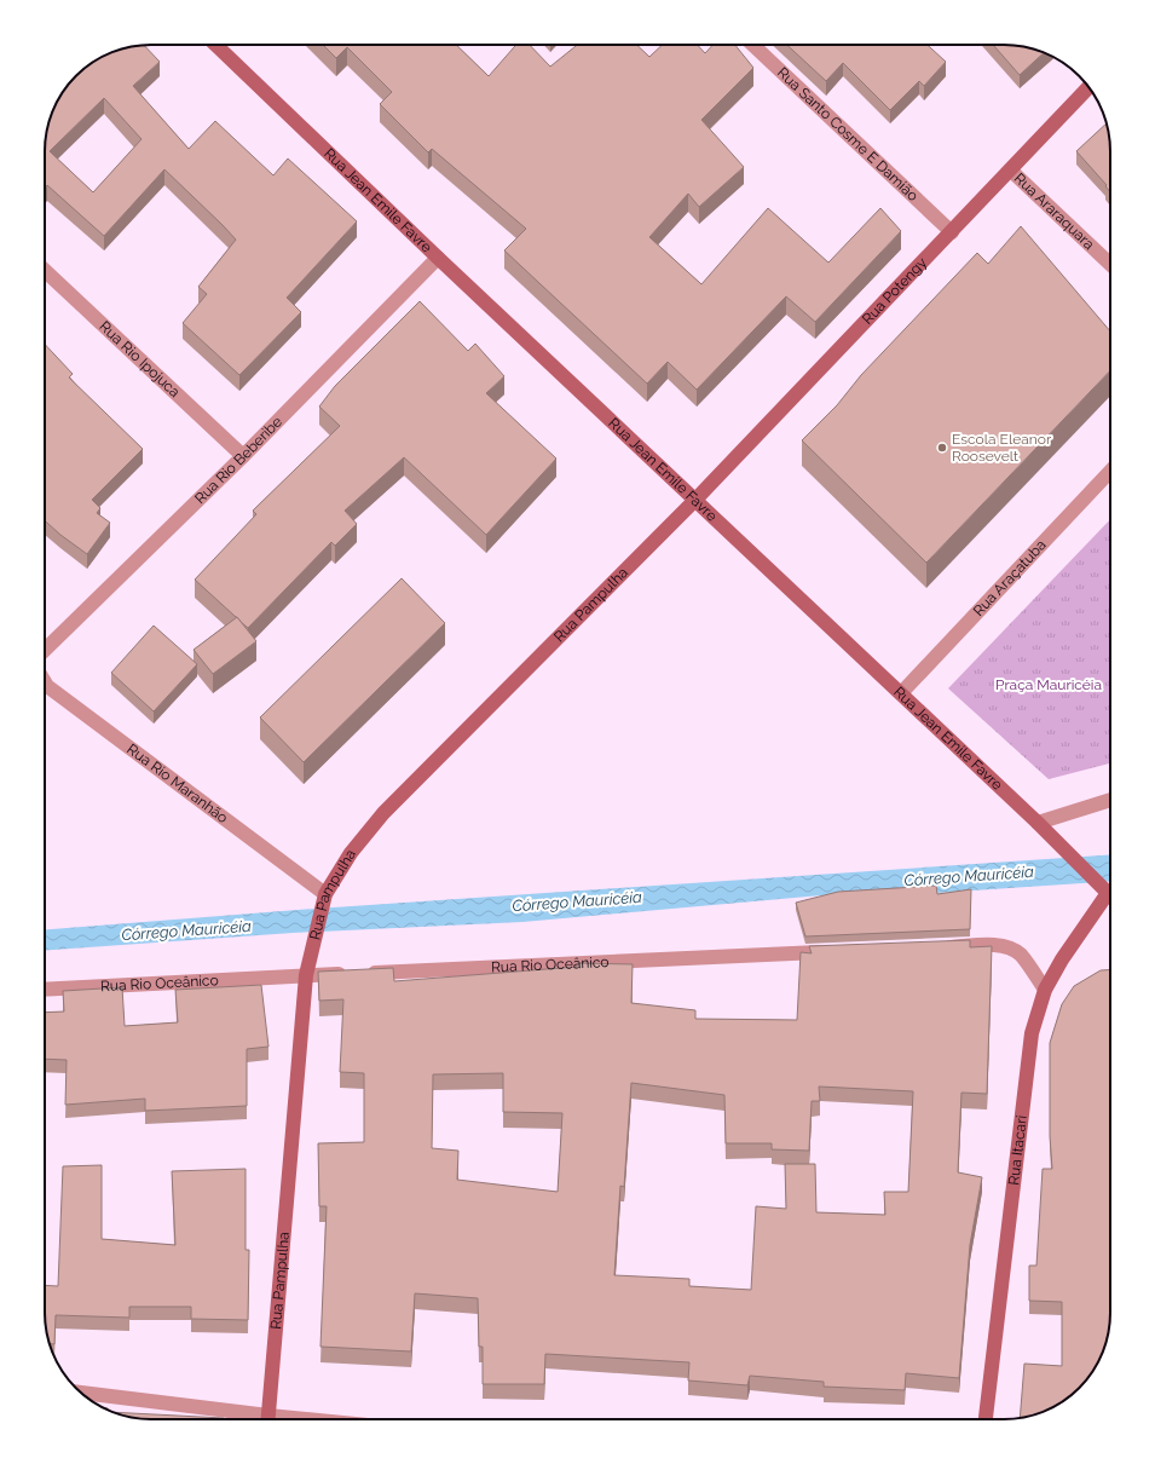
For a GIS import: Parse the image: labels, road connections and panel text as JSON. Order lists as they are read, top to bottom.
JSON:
{
  "streets": {
    "main road": [
      "Rua Jean Emile Favre",
      "Rua Potengy",
      "Rua Pampulha",
      "Rua Itacari"
    ],
    "street": [
      "Rua Santo Cosme E Damião",
      "Rua Araraquara",
      "Rua Rio Ipojuca",
      "Rua Rio Beberibe",
      "Rua Araçatuba",
      "Rua Rio Maranhão",
      "Rua Rio Oceânico"
    ]
  },
  "crossings": [
    ["Rua Santo Cosme E Damião", "Rua Potengy"],
    ["Rua Jean Emile Favre", "Rua Potengy"],
    ["Rua Jean Emile Favre", "Rua Rio Beberibe"],
    ["Rua Jean Emile Favre", "Rua Araçatuba"],
    ["Rua Jean Emile Favre", "Rua Pampulha"],
    ["Rua Jean Emile Favre", "Rua Itacari"],
    ["Rua Araraquara", "Rua Potengy"],
    ["Rua Potengy", "Rua Pampulha"],
    ["Rua Rio Ipojuca", "Rua Rio Beberibe"],
    ["Rua Pampulha", "Rua Rio Maranhão"],
    ["Rua Pampulha", "Rua Rio Oceânico"]
  ],
  "water": ["Córrego Mauricéia"],
  "parks": ["Praça Mauricéia"],
  "places": ["Escola Eleanor Roosevelt"]
}
